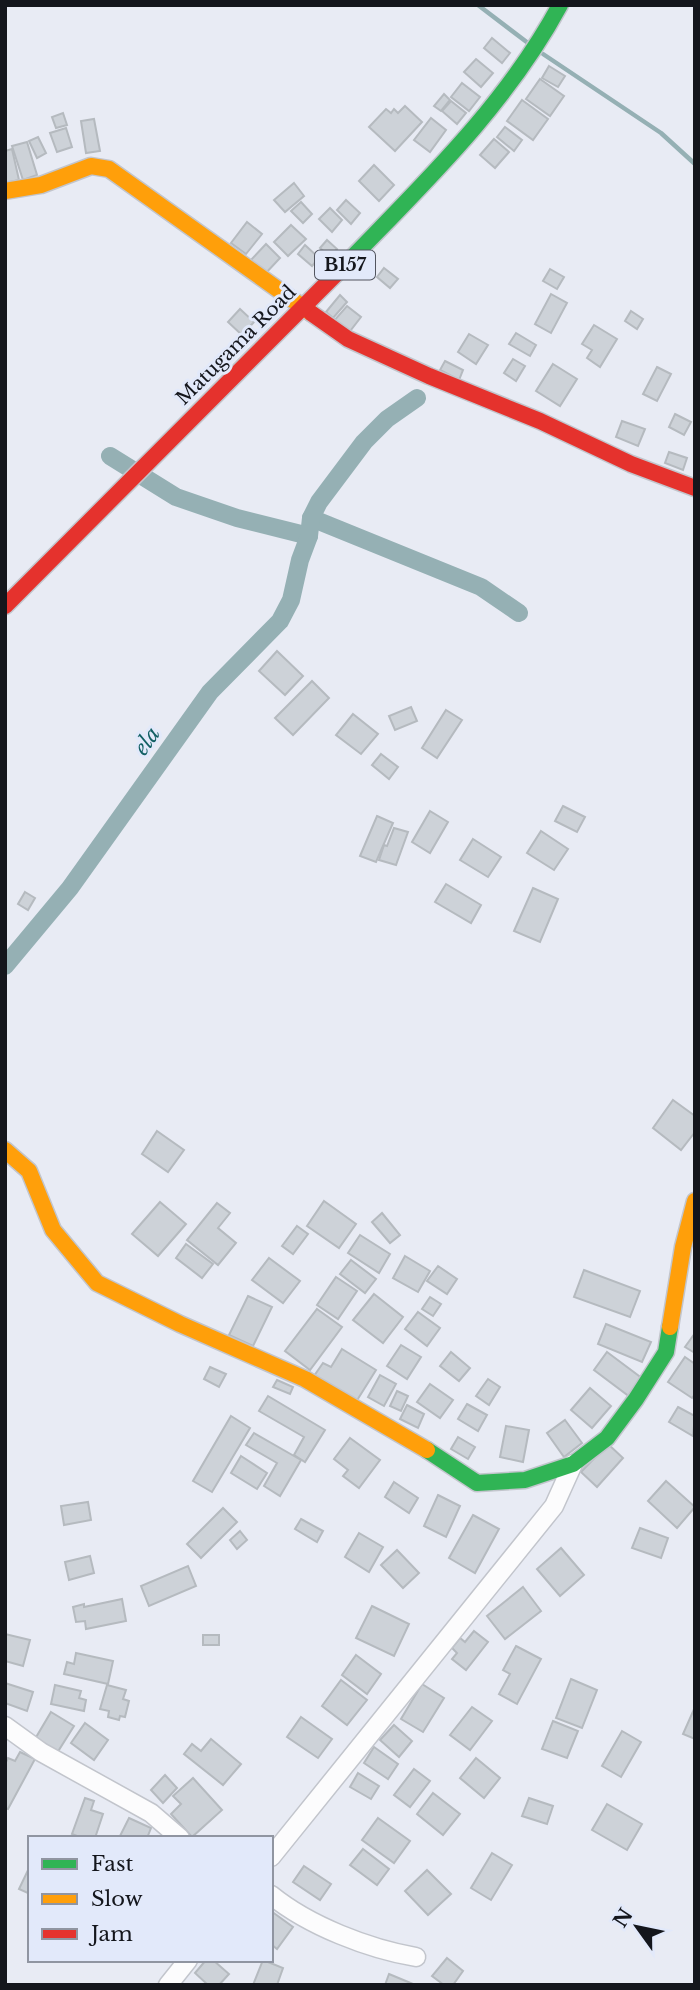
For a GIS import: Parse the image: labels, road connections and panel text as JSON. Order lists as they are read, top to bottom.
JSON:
{
  "streets": {
    "street": ["B157", "Matugama Road"]
  },
  "water": ["ela"],
  "legend": ["Fast", "Slow", "Jam"],
  "north": "top left"
}
